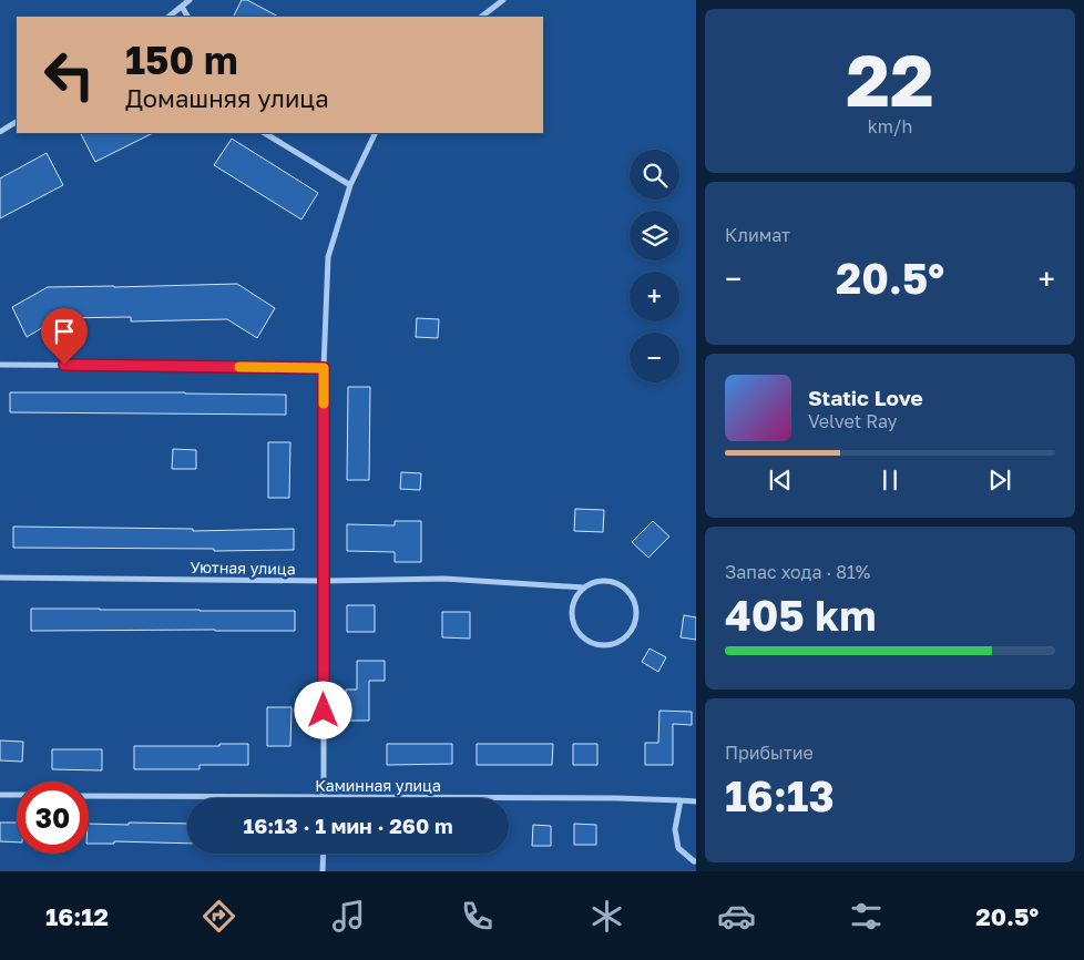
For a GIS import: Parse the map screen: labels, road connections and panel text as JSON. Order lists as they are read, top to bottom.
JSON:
{
  "streets": {
    "street": ["Уютная улица", "Каминная улица"]
  },
  "page": {
    "tile": [
      ["22", "km/h"],
      "Климат",
      ["Запас хода · 81%", "405 km"],
      ["Прибытие", "16:13"]
    ],
    "turn": ["150 m", "Домашняя улица"],
    "map_buttons": ["+", "−"],
    "heat": ["−", "20.5°", "+"],
    "song": ["Static Love", "Velvet Ray"],
    "limit": "30",
    "trip": "16:13 · 1 мин · 260 m",
    "tabs": ["16:12", "20.5°"]
  }
}
